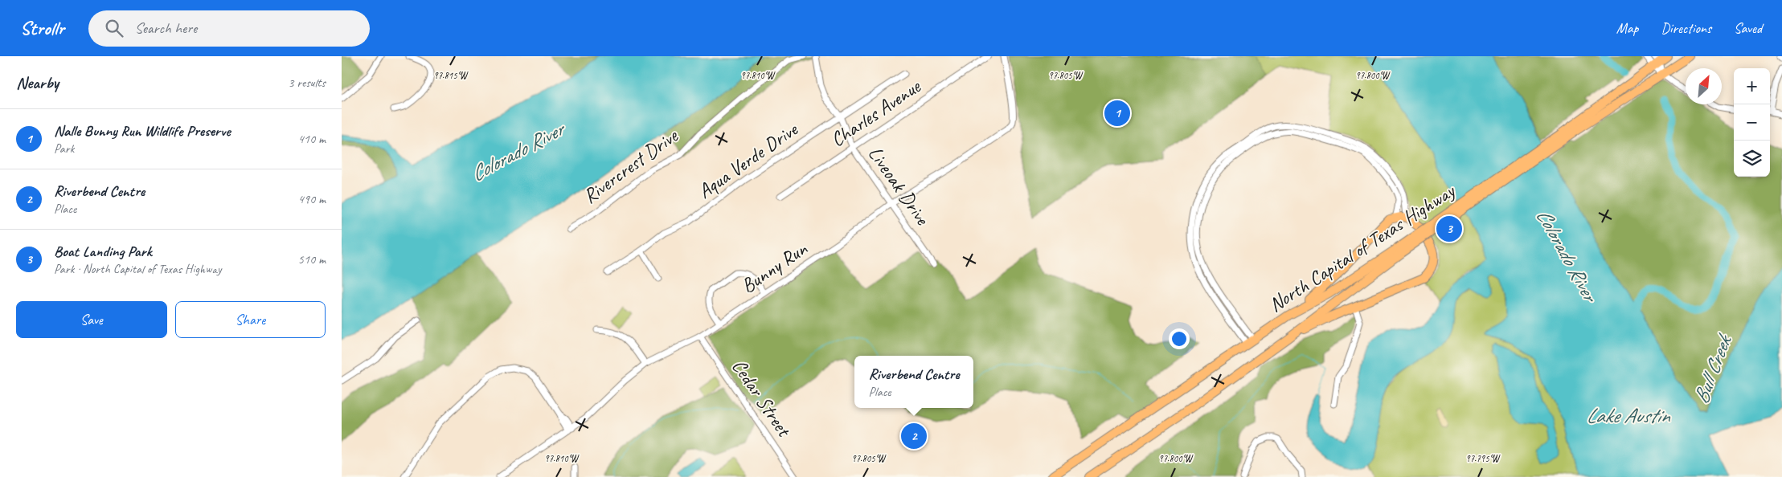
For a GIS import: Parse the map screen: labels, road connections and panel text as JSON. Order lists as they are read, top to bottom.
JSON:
{
  "streets": {
    "highway": ["North Capital of Texas Highway"],
    "street": [
      "Charles Avenue",
      "Aqua Verde Drive",
      "Rivercrest Drive",
      "Liveoak Drive",
      "Bunny Run",
      "Cedar Street"
    ]
  },
  "crossings": [
    ["Charles Avenue", "Liveoak Drive"],
    ["Aqua Verde Drive", "Liveoak Drive"],
    ["Liveoak Drive", "Bunny Run"],
    ["Bunny Run", "Cedar Street"]
  ],
  "water": ["Colorado River", "Bull Creek", "Lake Austin"],
  "north": "top right",
  "page": {
    "header": "Strollr",
    "search": "Search here",
    "nav": ["Map", "Directions", "Saved"],
    "heading": ["Nearby", "3 results"],
    "map_buttons": ["+", "−"],
    "pins": ["1", "3", "2"],
    "list": [
      {
        "mark": "1",
        "name": "Nalle Bunny Run Wildlife Preserve",
        "note": "Park",
        "value": "410 m"
      },
      {
        "mark": "2",
        "name": "Riverbend Centre",
        "note": "Place",
        "value": "490 m"
      },
      {
        "mark": "3",
        "name": "Boat Landing Park",
        "note": "Park · North Capital of Texas Highway",
        "value": "510 m"
      }
    ],
    "buttons": ["Save", "Share"],
    "popup": ["Riverbend Centre", "Place"]
  },
  "coordinates": [
    "97.810°W",
    "97.815°W",
    "97.805°W",
    "97.800°W",
    "97.795°W"
  ]
}
